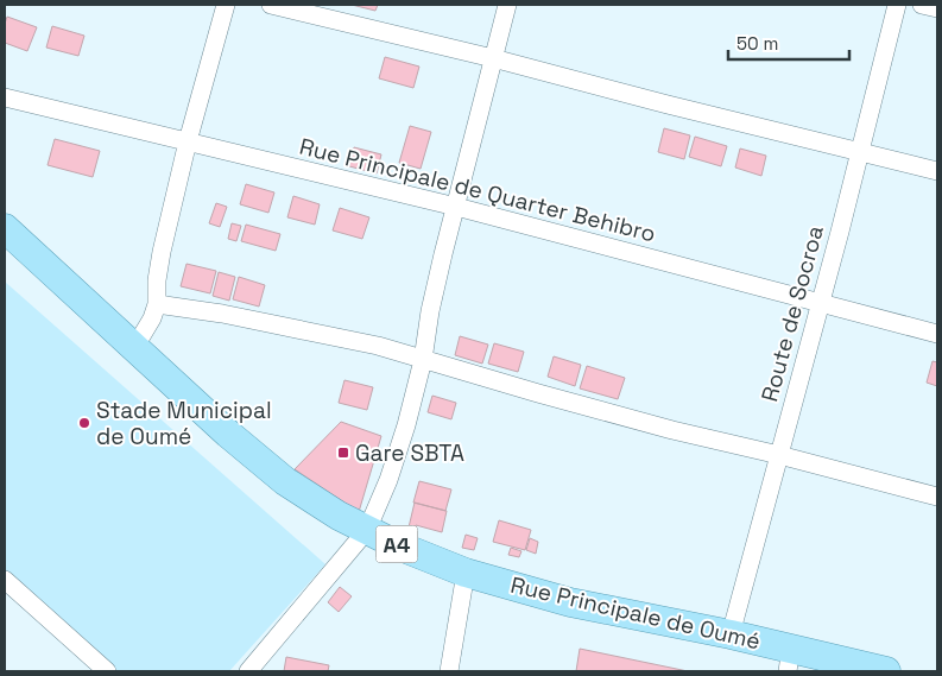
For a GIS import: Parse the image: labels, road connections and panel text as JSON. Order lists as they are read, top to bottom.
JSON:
{
  "streets": {
    "main road": ["A4", "Rue Principale de Oumé"],
    "street": ["Rue Principale de Quarter Behibro", "Route de Socroa"]
  },
  "crossings": [
    ["Rue Principale de Quarter Behibro", "Route de Socroa"],
    ["Route de Socroa", "Rue Principale de Oumé"]
  ],
  "places": {
    "other": ["Stade Municipal de Oumé"],
    "transit": ["Gare SBTA"]
  },
  "scale_bar": "50 m"
}
